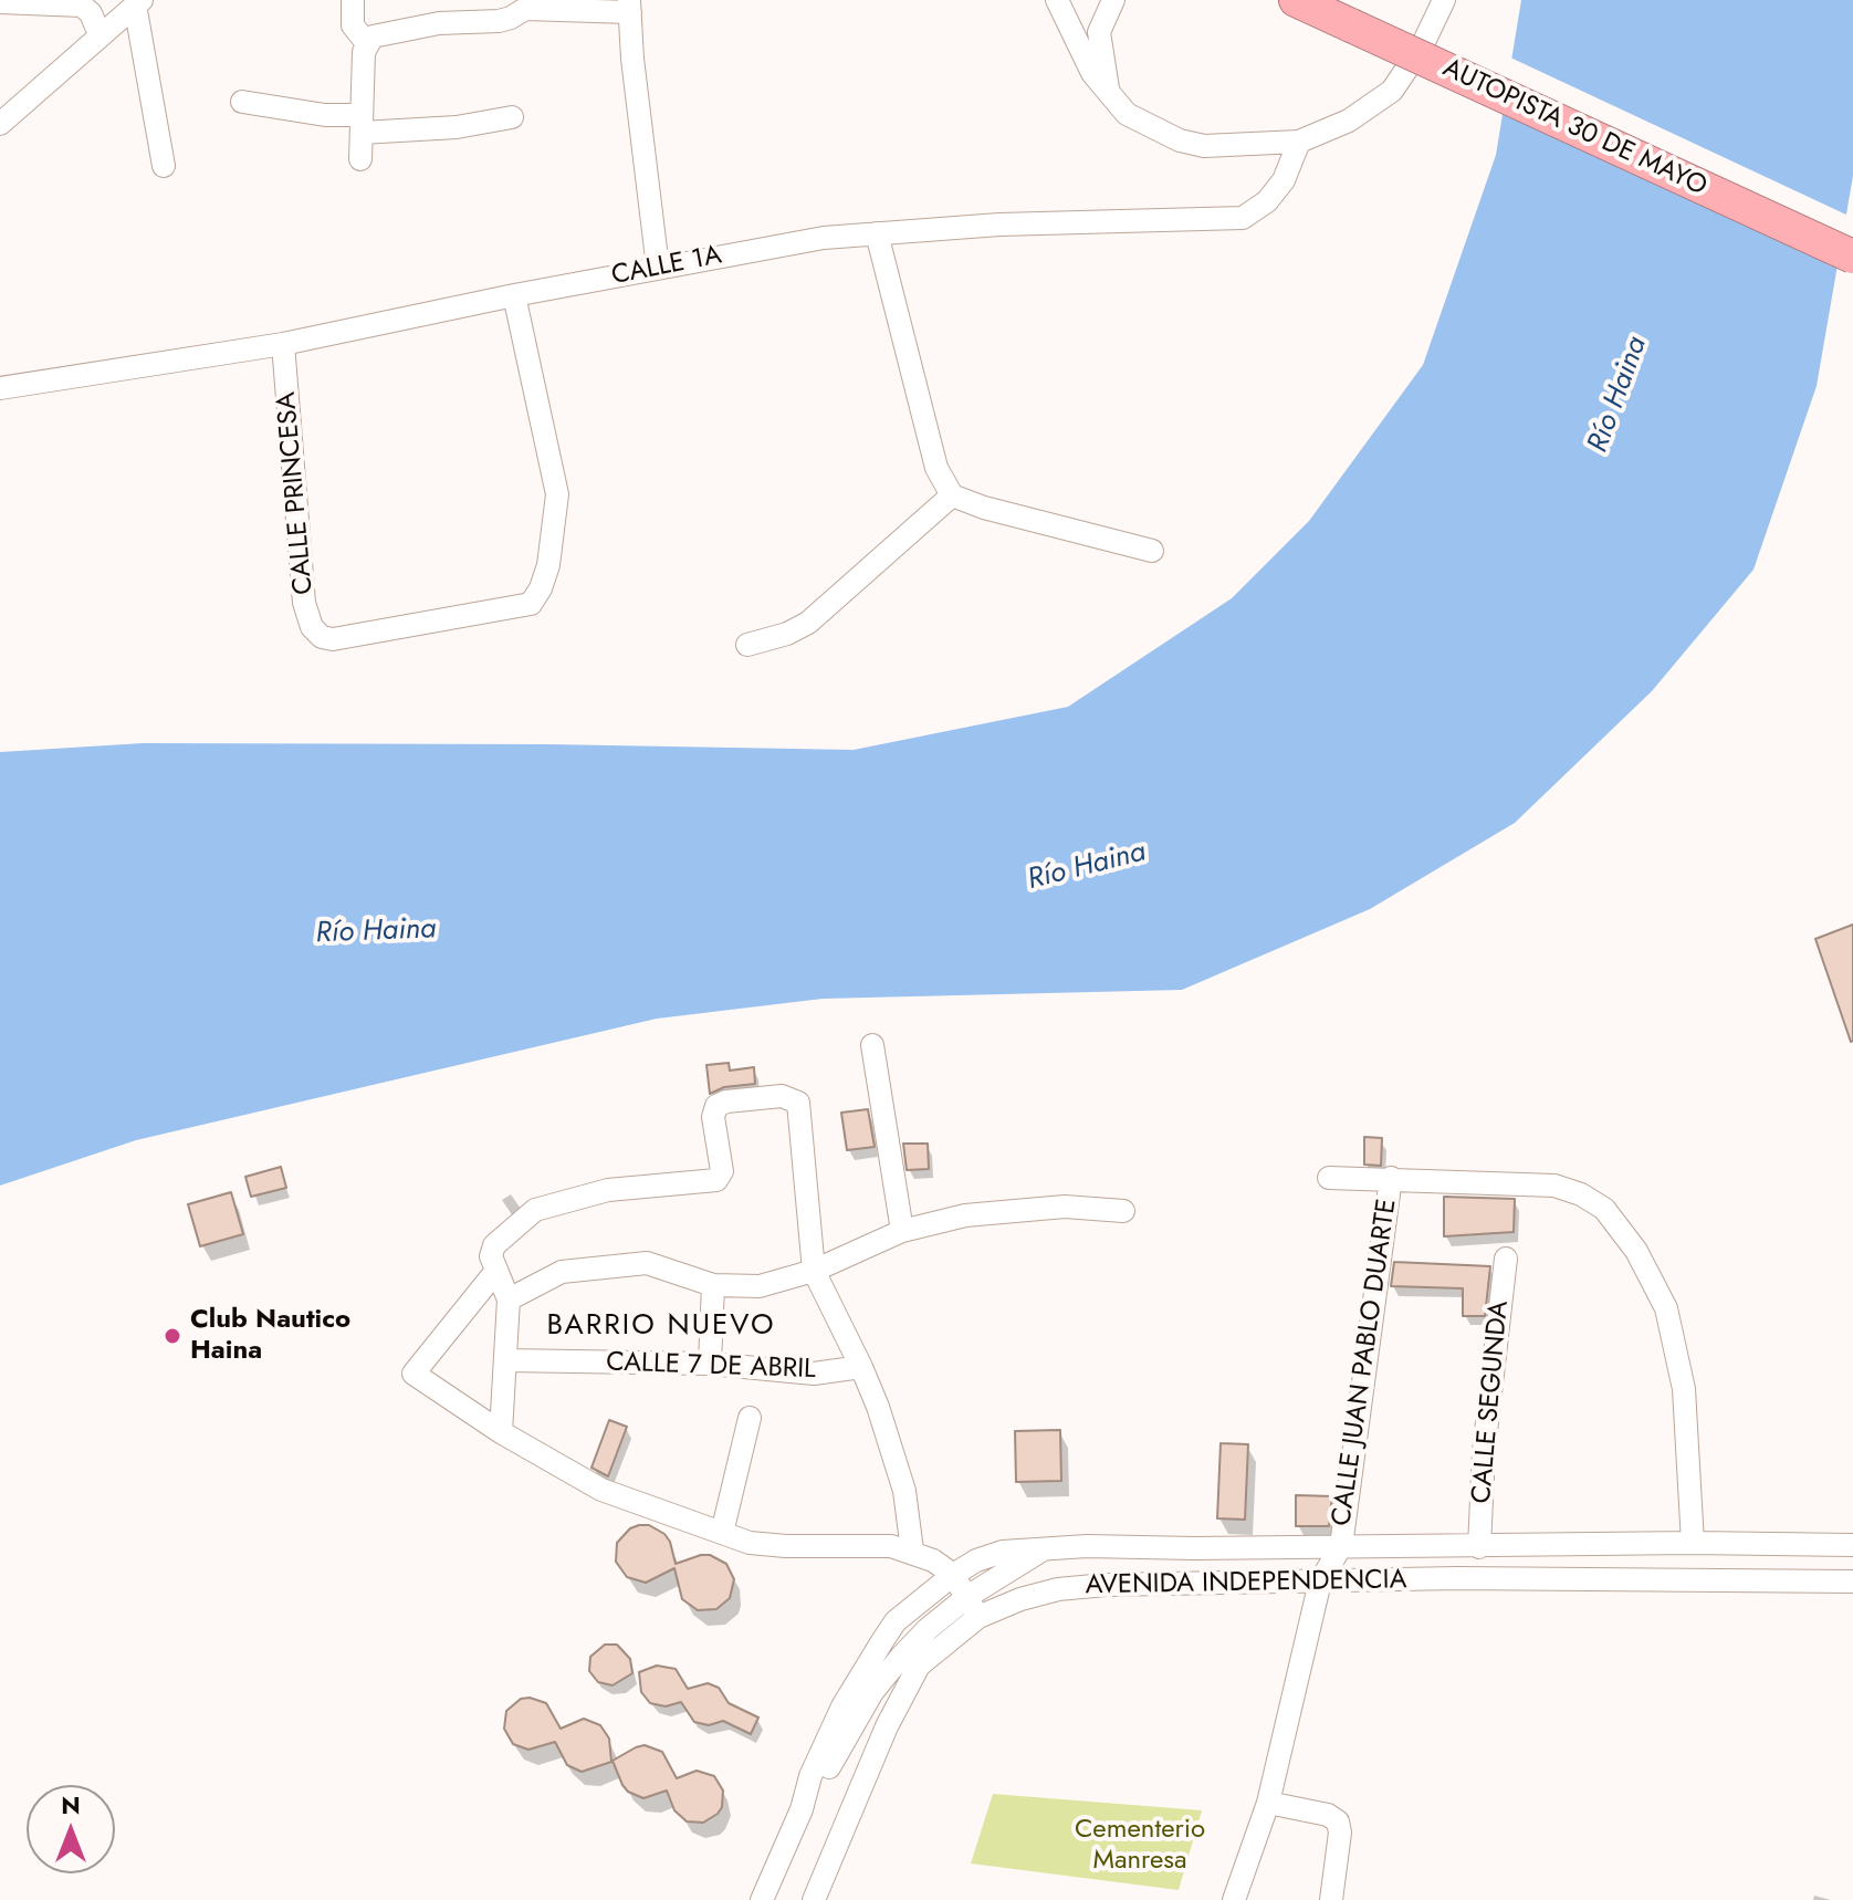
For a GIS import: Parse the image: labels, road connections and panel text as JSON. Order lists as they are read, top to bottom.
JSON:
{
  "streets": {
    "highway": ["AUTOPISTA 30 DE MAYO"],
    "street": [
      "CALLE 1A",
      "CALLE PRINCESA",
      "CALLE JUAN PABLO DUARTE",
      "CALLE 7 DE ABRIL",
      "CALLE SEGUNDA",
      "AVENIDA INDEPENDENCIA"
    ]
  },
  "crossings": [
    ["CALLE 1A", "CALLE PRINCESA"],
    ["CALLE JUAN PABLO DUARTE", "AVENIDA INDEPENDENCIA"],
    ["CALLE SEGUNDA", "AVENIDA INDEPENDENCIA"]
  ],
  "districts": ["BARRIO NUEVO"],
  "water": ["Río Haina"],
  "parks": ["Cementerio Manresa"],
  "places": ["Club Nautico Haina"],
  "north": "top"
}
